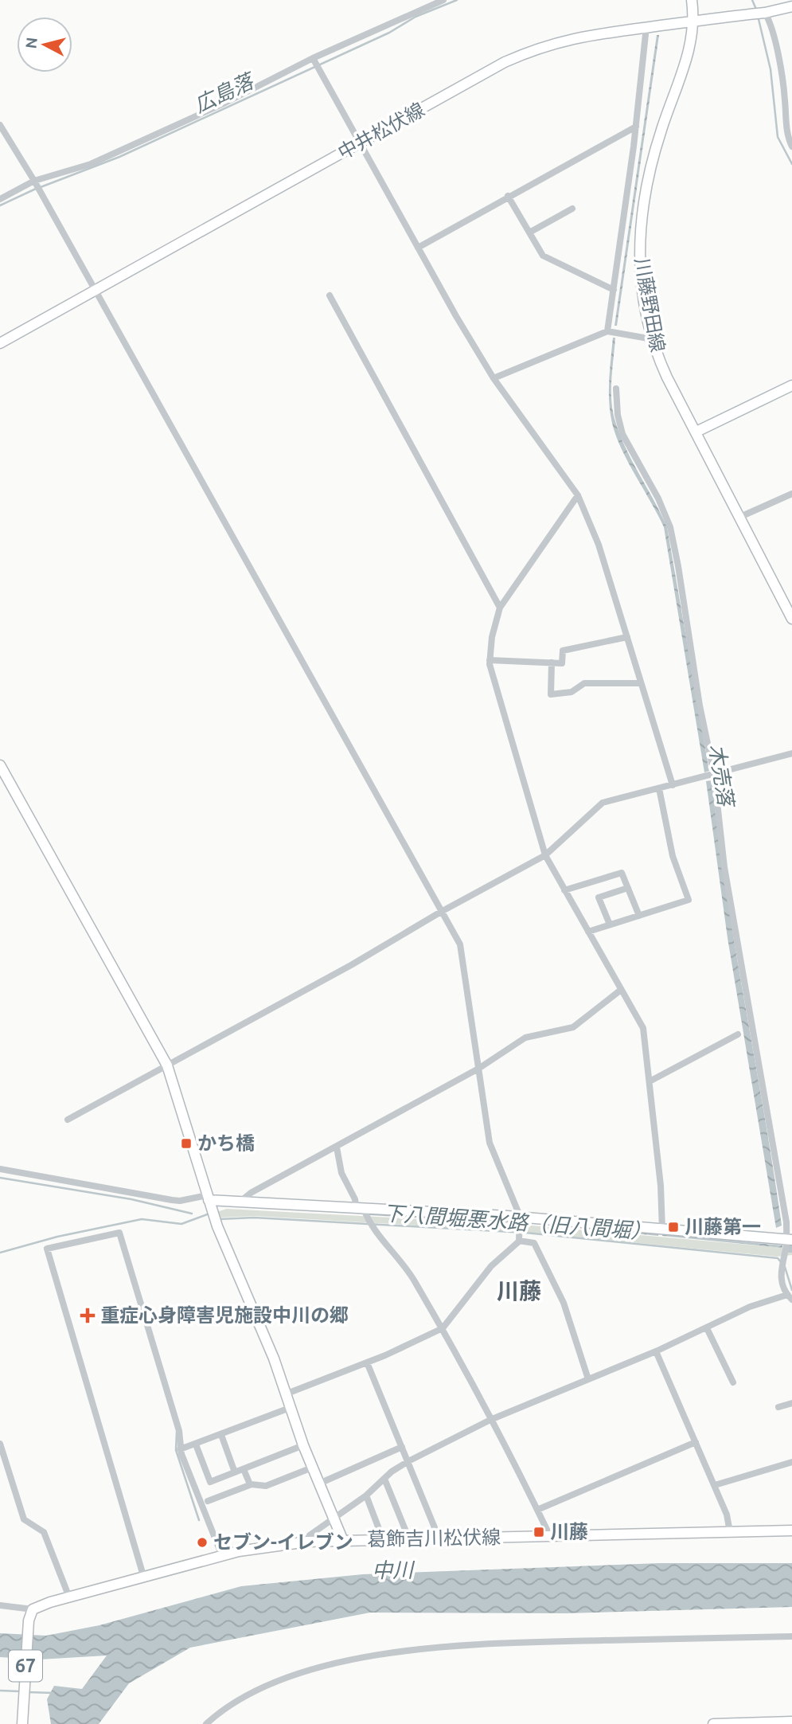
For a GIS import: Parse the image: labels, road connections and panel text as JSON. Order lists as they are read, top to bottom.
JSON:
{
  "streets": {
    "main road": [
      "中井松伏線",
      "川藤野田線",
      "葛飾吉川松伏線",
      "67"
    ]
  },
  "crossings": [
    ["中井松伏線", "川藤野田線"],
    ["葛飾吉川松伏線", "67"]
  ],
  "districts": ["川藤"],
  "water": [
    "広島落",
    "木売落",
    "下八間堀悪水路（旧八間堀）",
    "中川"
  ],
  "places": {
    "transit": ["かち橋", "川藤第一", "川藤"],
    "health": ["重症心身障害児施設中川の郷"],
    "other": ["セブン-イレブン"]
  },
  "north": "left"
}
